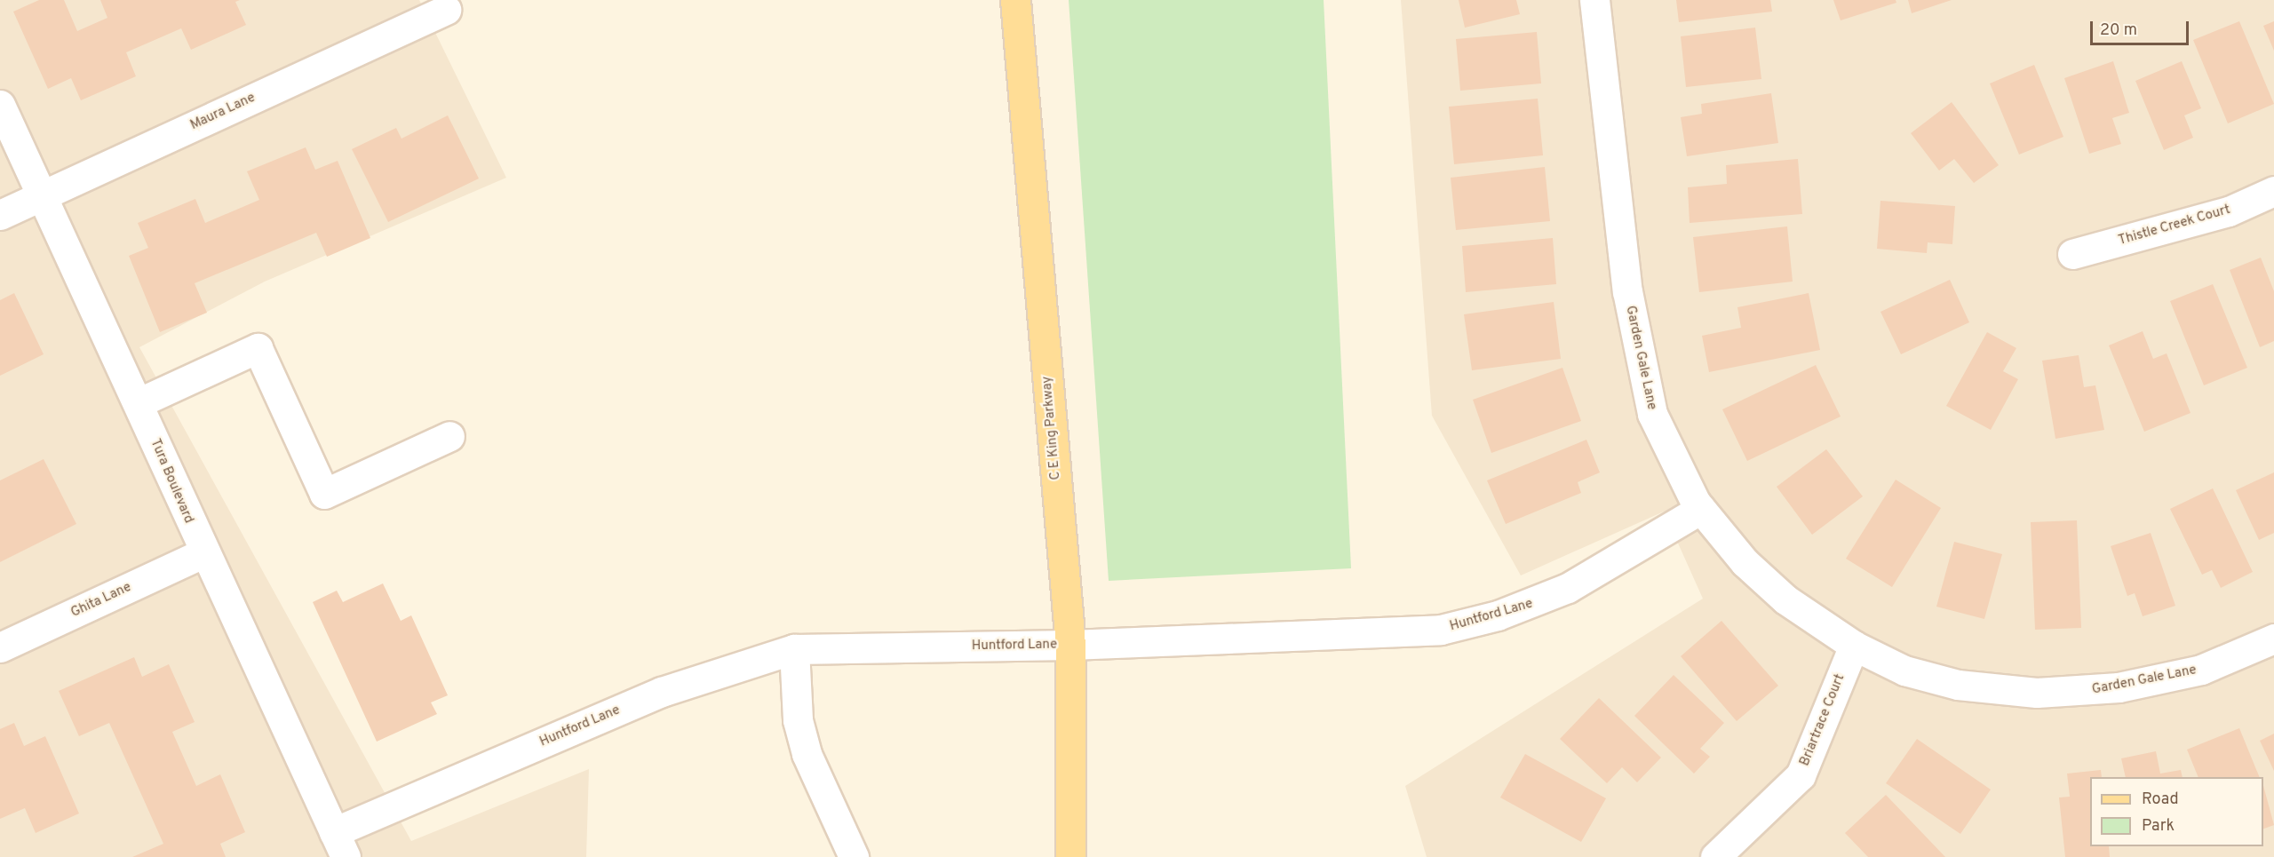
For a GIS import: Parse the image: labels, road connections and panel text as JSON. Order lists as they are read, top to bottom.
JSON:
{
  "streets": {
    "main road": ["C E King Parkway"],
    "street": [
      "Maura Lane",
      "Thistle Creek Court",
      "Garden Gale Lane",
      "Tura Boulevard",
      "Ghita Lane",
      "Huntford Lane",
      "Briartrace Court"
    ]
  },
  "crossings": [
    ["Maura Lane", "Tura Boulevard"],
    ["Garden Gale Lane", "Huntford Lane"],
    ["Garden Gale Lane", "Briartrace Court"],
    ["C E King Parkway", "Huntford Lane"],
    ["Tura Boulevard", "Ghita Lane"],
    ["Tura Boulevard", "Huntford Lane"]
  ],
  "legend": ["Road", "Park"],
  "scale_bar": "20 m"
}
